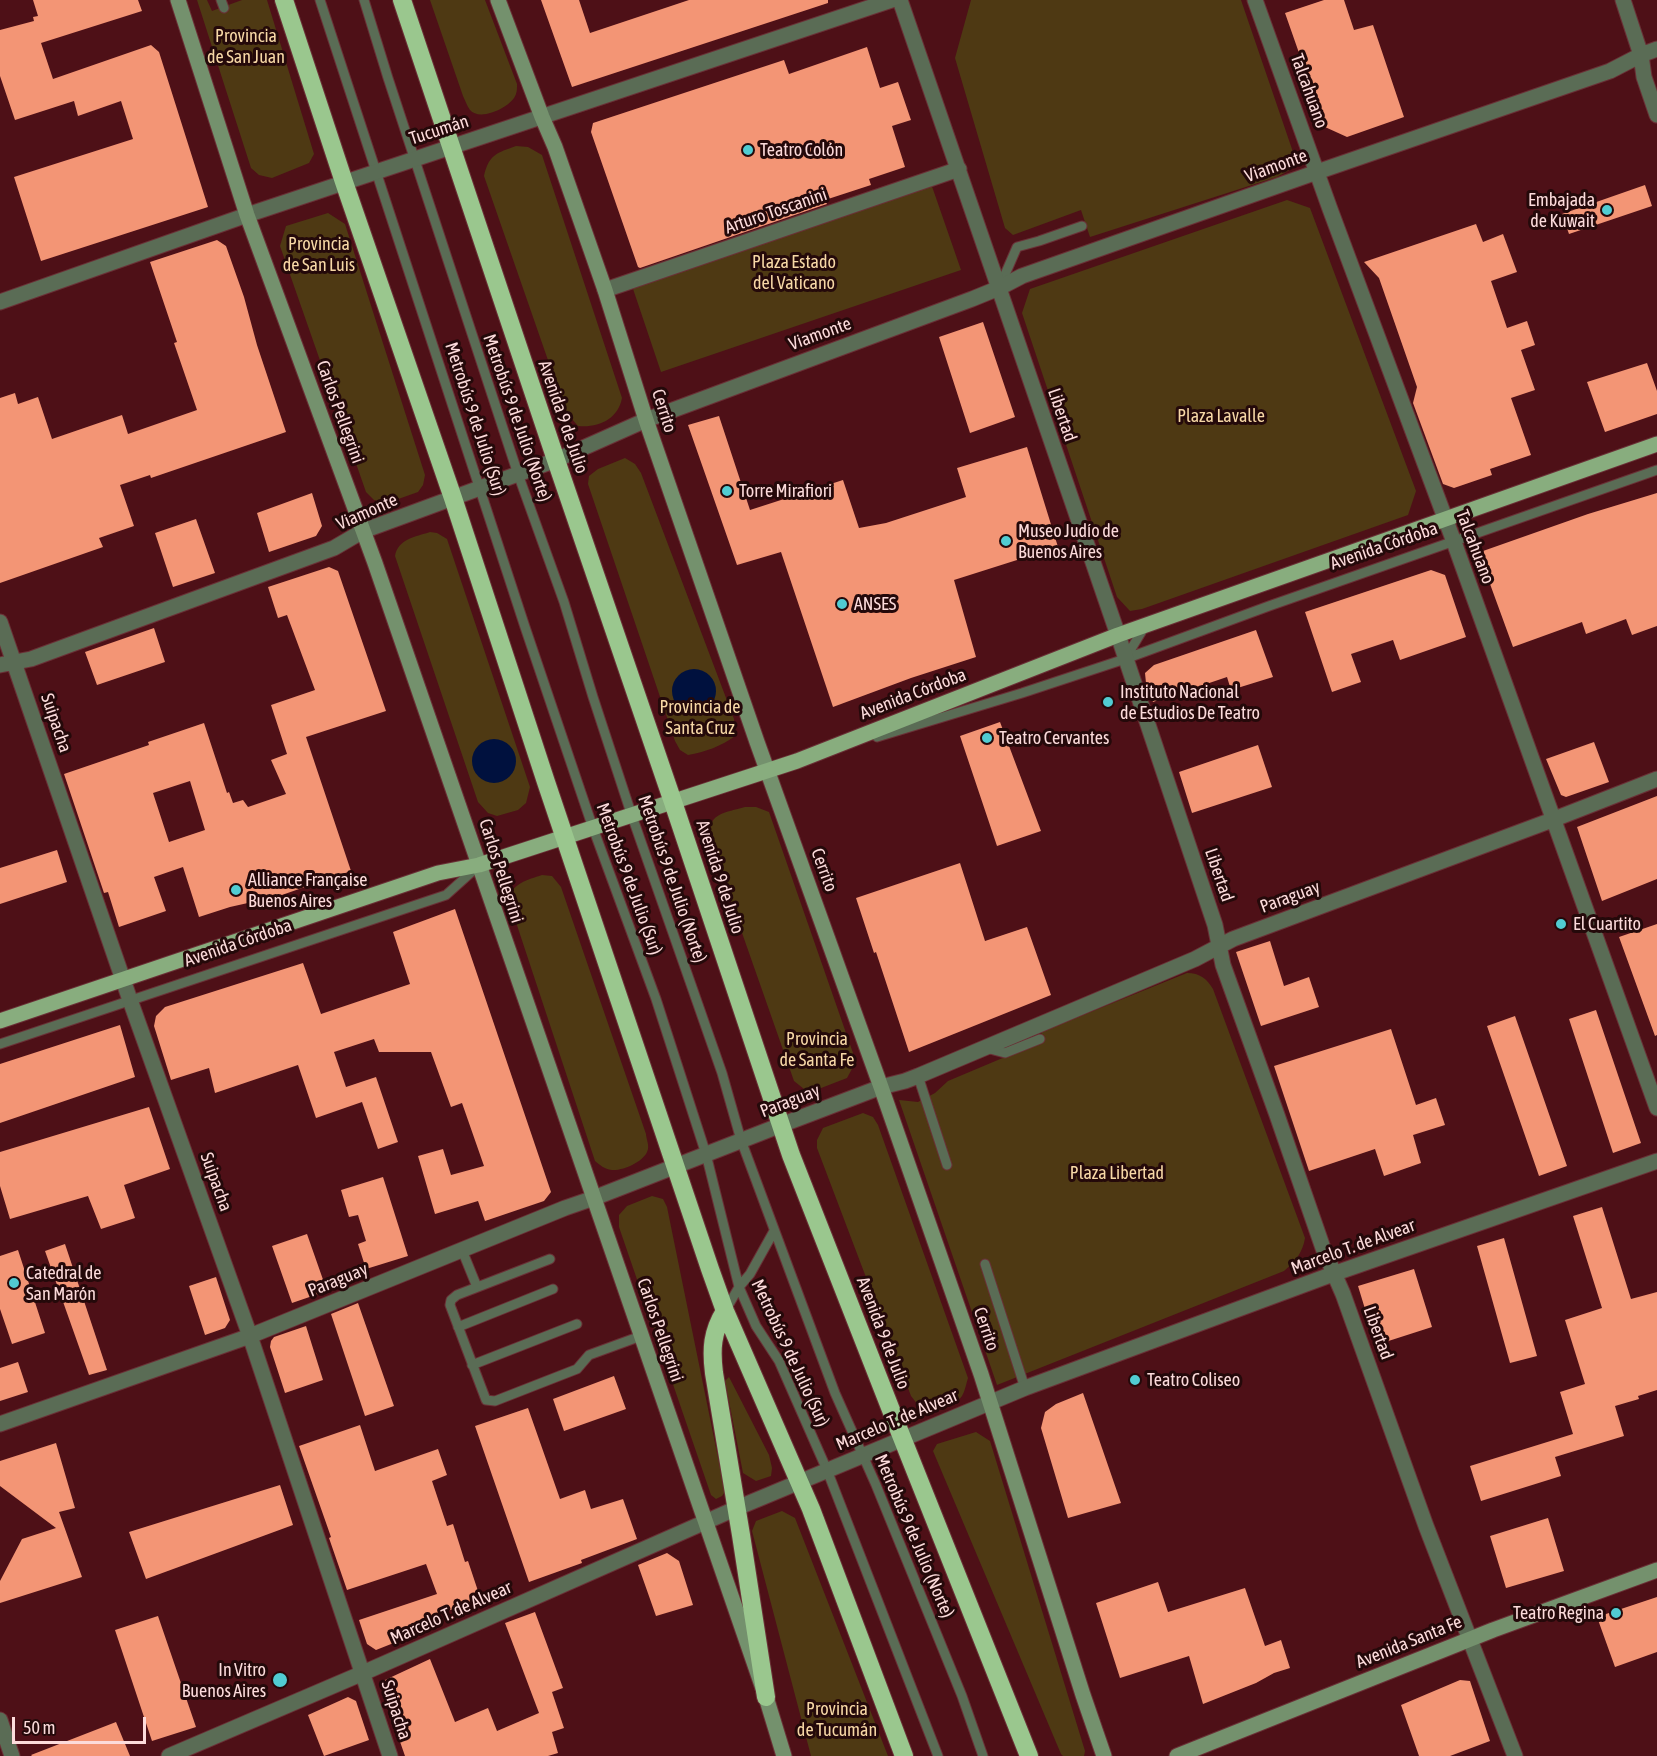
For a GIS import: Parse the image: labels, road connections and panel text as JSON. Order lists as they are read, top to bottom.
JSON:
{
  "streets": {
    "highway": ["Avenida 9 de Julio"],
    "main road": ["Avenida Córdoba"],
    "street": [
      "Talcahuano",
      "Tucumán",
      "Viamonte",
      "Arturo Toscanini",
      "Cerrito",
      "Carlos Pellegrini",
      "Libertad",
      "Suipacha",
      "Paraguay",
      "Marcelo T. de Alvear",
      "Avenida Santa Fe"
    ],
    "lane": ["Metrobús 9 de Julio (Norte)", "Metrobús 9 de Julio (Sur)"]
  },
  "crossings": [
    ["Talcahuano", "Viamonte"],
    ["Talcahuano", "Avenida Córdoba"],
    ["Talcahuano", "Paraguay"],
    ["Tucumán", "Cerrito"],
    ["Tucumán", "Carlos Pellegrini"],
    ["Tucumán", "Avenida 9 de Julio"],
    ["Tucumán", "Metrobús 9 de Julio (Norte)"],
    ["Tucumán", "Metrobús 9 de Julio (Sur)"],
    ["Viamonte", "Cerrito"],
    ["Viamonte", "Carlos Pellegrini"],
    ["Viamonte", "Libertad"],
    ["Viamonte", "Avenida 9 de Julio"],
    ["Viamonte", "Metrobús 9 de Julio (Norte)"],
    ["Viamonte", "Metrobús 9 de Julio (Sur)"],
    ["Viamonte", "Suipacha"],
    ["Arturo Toscanini", "Cerrito"],
    ["Arturo Toscanini", "Libertad"],
    ["Cerrito", "Avenida Córdoba"],
    ["Cerrito", "Paraguay"],
    ["Cerrito", "Marcelo T. de Alvear"],
    ["Carlos Pellegrini", "Avenida Córdoba"],
    ["Carlos Pellegrini", "Paraguay"],
    ["Carlos Pellegrini", "Marcelo T. de Alvear"],
    ["Libertad", "Avenida Córdoba"],
    ["Libertad", "Paraguay"],
    ["Libertad", "Marcelo T. de Alvear"],
    ["Libertad", "Avenida Santa Fe"],
    ["Avenida 9 de Julio", "Avenida Córdoba"],
    ["Avenida 9 de Julio", "Paraguay"],
    ["Avenida 9 de Julio", "Marcelo T. de Alvear"],
    ["Metrobús 9 de Julio (Norte)", "Avenida Córdoba"],
    ["Metrobús 9 de Julio (Norte)", "Paraguay"],
    ["Metrobús 9 de Julio (Norte)", "Marcelo T. de Alvear"],
    ["Metrobús 9 de Julio (Sur)", "Avenida Córdoba"],
    ["Metrobús 9 de Julio (Sur)", "Paraguay"],
    ["Metrobús 9 de Julio (Sur)", "Marcelo T. de Alvear"],
    ["Avenida Córdoba", "Suipacha"],
    ["Suipacha", "Paraguay"],
    ["Suipacha", "Marcelo T. de Alvear"]
  ],
  "parks": [
    "Provincia de San Juan",
    "Provincia de San Luis",
    "Plaza Estado del Vaticano",
    "Plaza Lavalle",
    "Provincia de Santa Cruz",
    "Provincia de Santa Fe",
    "Plaza Libertad",
    "Provincia de Tucumán"
  ],
  "places": [
    "Teatro Colón",
    "Embajada de Kuwait",
    "Torre Mirafiori",
    "Museo Judío de Buenos Aires",
    "ANSES",
    "Instituto Nacional de Estudios De Teatro",
    "Teatro Cervantes",
    "Alliance Française Buenos Aires",
    "El Cuartito",
    "Catedral de San Marón",
    "Teatro Coliseo",
    "Teatro Regina",
    "In Vitro Buenos Aires"
  ],
  "scale_bar": "50 m"
}
